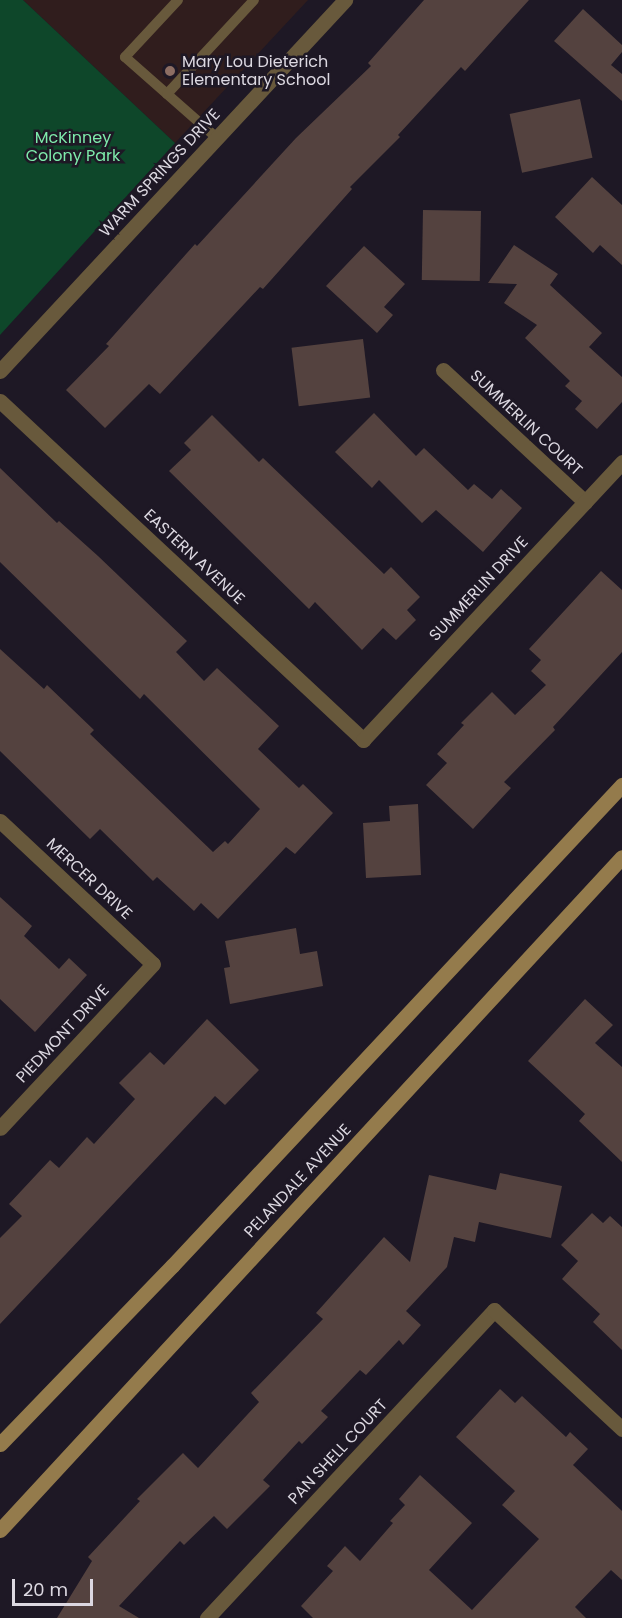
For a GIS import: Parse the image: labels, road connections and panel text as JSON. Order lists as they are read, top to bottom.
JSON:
{
  "streets": {
    "main road": ["PELANDALE AVENUE"],
    "street": [
      "WARM SPRINGS DRIVE",
      "SUMMERLIN COURT",
      "EASTERN AVENUE",
      "SUMMERLIN DRIVE",
      "MERCER DRIVE",
      "PIEDMONT DRIVE",
      "PAN SHELL COURT"
    ]
  },
  "crossings": [
    ["SUMMERLIN COURT", "SUMMERLIN DRIVE"],
    ["EASTERN AVENUE", "SUMMERLIN DRIVE"],
    ["MERCER DRIVE", "PIEDMONT DRIVE"]
  ],
  "parks": ["McKinney Colony Park"],
  "places": ["Mary Lou Dieterich Elementary School"],
  "scale_bar": "20 m"
}
